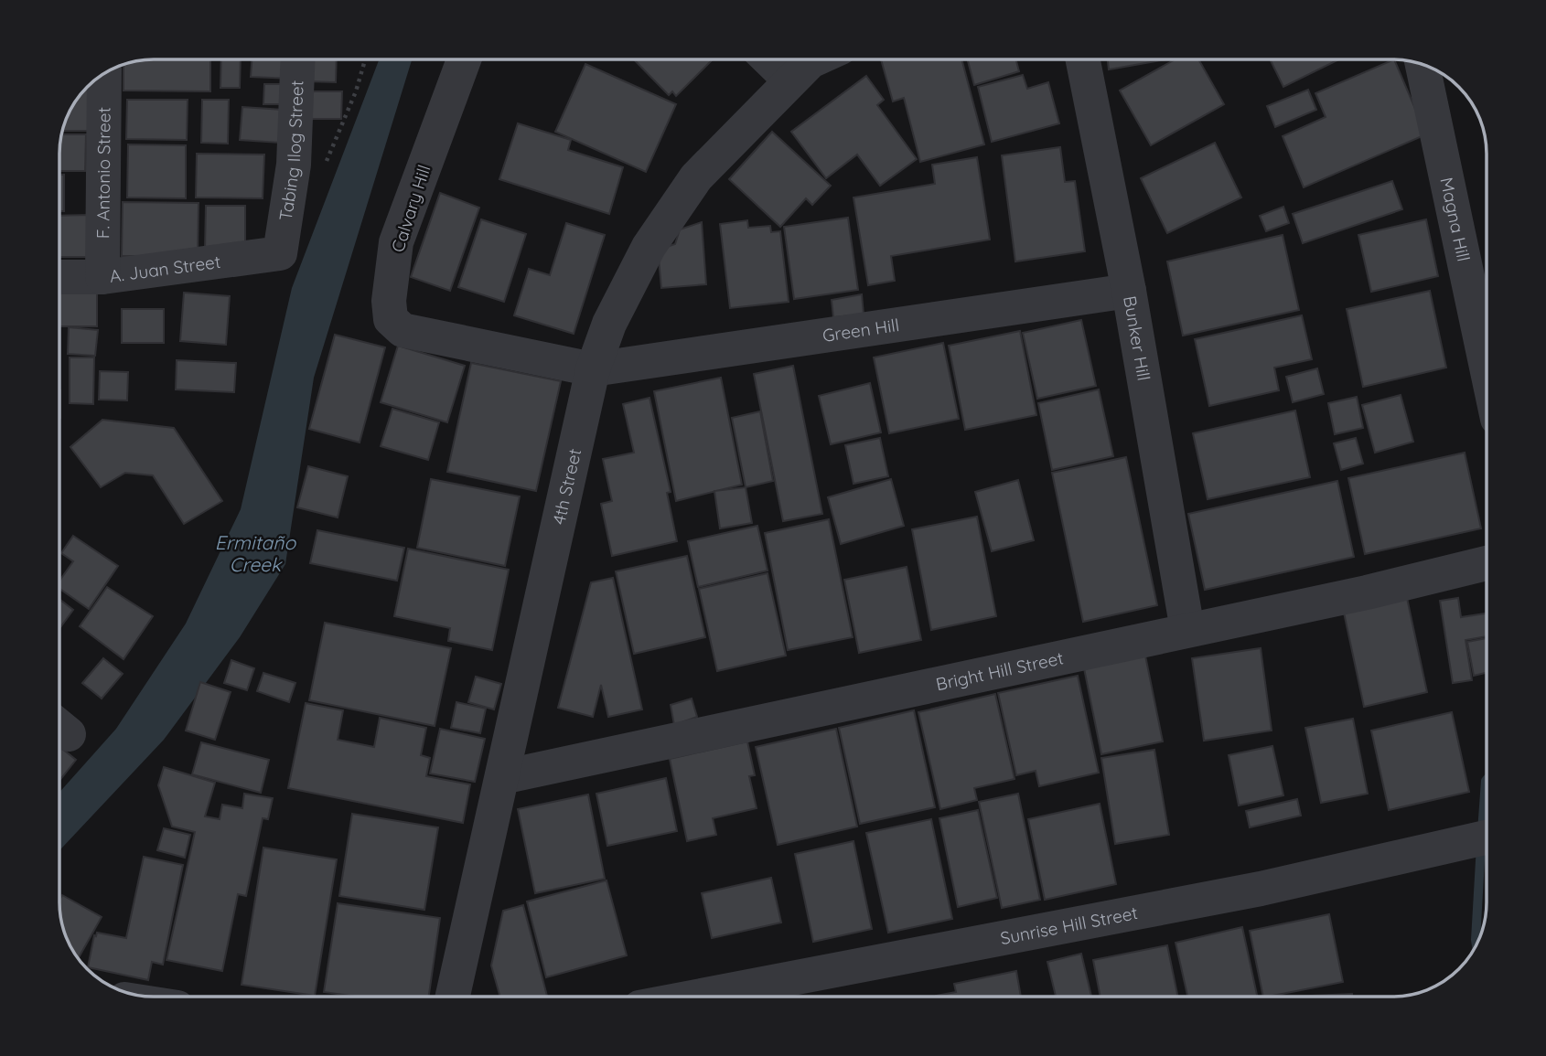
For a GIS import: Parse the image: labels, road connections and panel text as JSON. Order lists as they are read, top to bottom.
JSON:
{
  "streets": {
    "street": [
      "Tabing Ilog Street",
      "F. Antonio Street",
      "Calvary Hill",
      "Magna Hill",
      "A. Juan Street",
      "Green Hill",
      "Bunker Hill",
      "4th Street",
      "Bright Hill Street",
      "Sunrise Hill Street"
    ]
  },
  "crossings": [
    ["Tabing Ilog Street", "A. Juan Street"],
    ["F. Antonio Street", "A. Juan Street"],
    ["Calvary Hill", "Green Hill"],
    ["Calvary Hill", "4th Street"],
    ["Green Hill", "Bunker Hill"],
    ["Green Hill", "4th Street"],
    ["Bunker Hill", "Bright Hill Street"],
    ["4th Street", "Bright Hill Street"]
  ],
  "water": ["Ermitaño Creek"]
}
